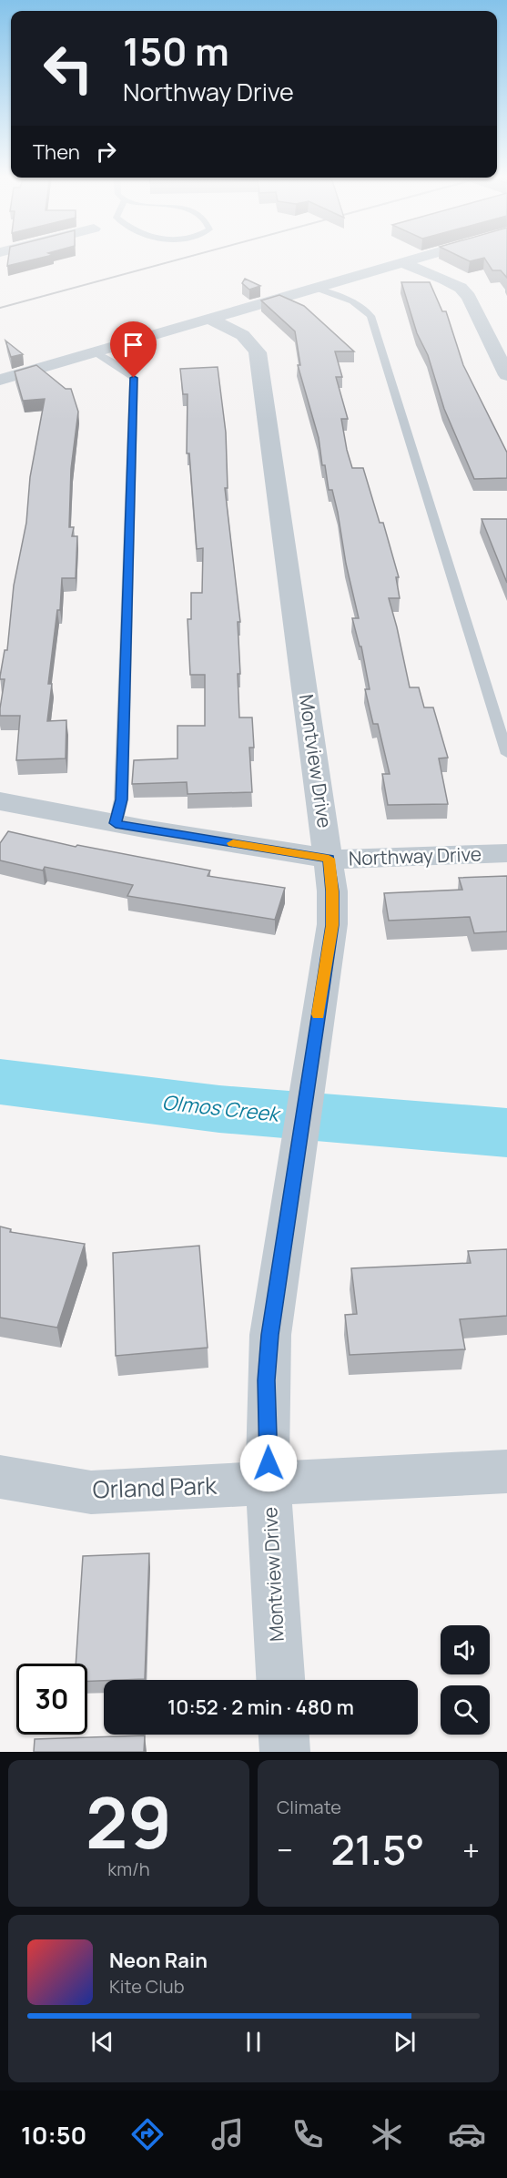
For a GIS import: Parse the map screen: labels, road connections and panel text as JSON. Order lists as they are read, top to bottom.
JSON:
{
  "streets": {
    "street": ["Montview Drive", "Northway Drive", "Orland Park"]
  },
  "crossings": [
    ["Montview Drive", "Northway Drive"],
    ["Montview Drive", "Orland Park"]
  ],
  "water": ["Olmos Creek"],
  "page": {
    "turn": ["150 m", "Northway Drive"],
    "then": "Then",
    "limit": "30",
    "trip": "10:52 · 2 min · 480 m",
    "tile": [
      ["29", "km/h"],
      "Climate"
    ],
    "heat": ["−", "21.5°", "+"],
    "song": ["Neon Rain", "Kite Club"],
    "tabs": "10:50"
  }
}
